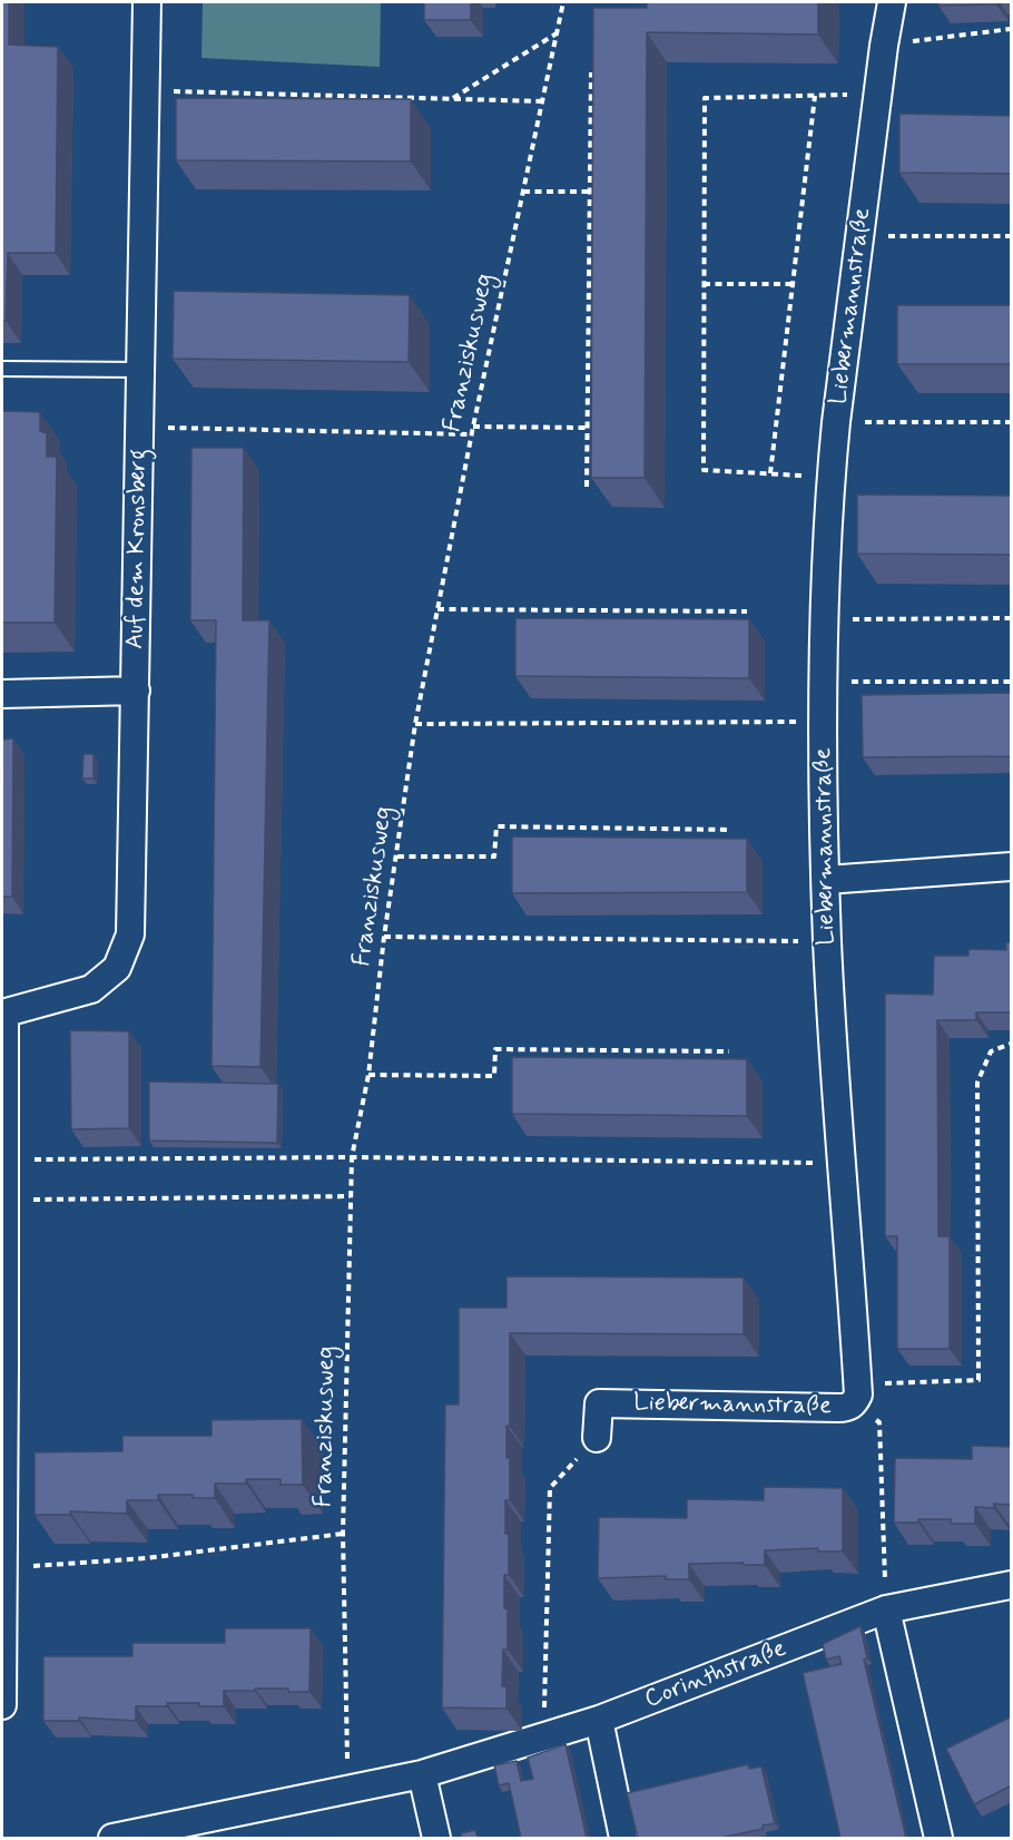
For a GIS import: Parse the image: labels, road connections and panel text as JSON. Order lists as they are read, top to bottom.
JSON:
{
  "streets": {
    "street": ["Liebermannstraße", "Auf dem Kronsberg", "Corinthstraße"],
    "path": ["Franziskusweg"]
  },
  "crossings": [
    ["Franziskusweg", "Corinthstraße"]
  ]
}
